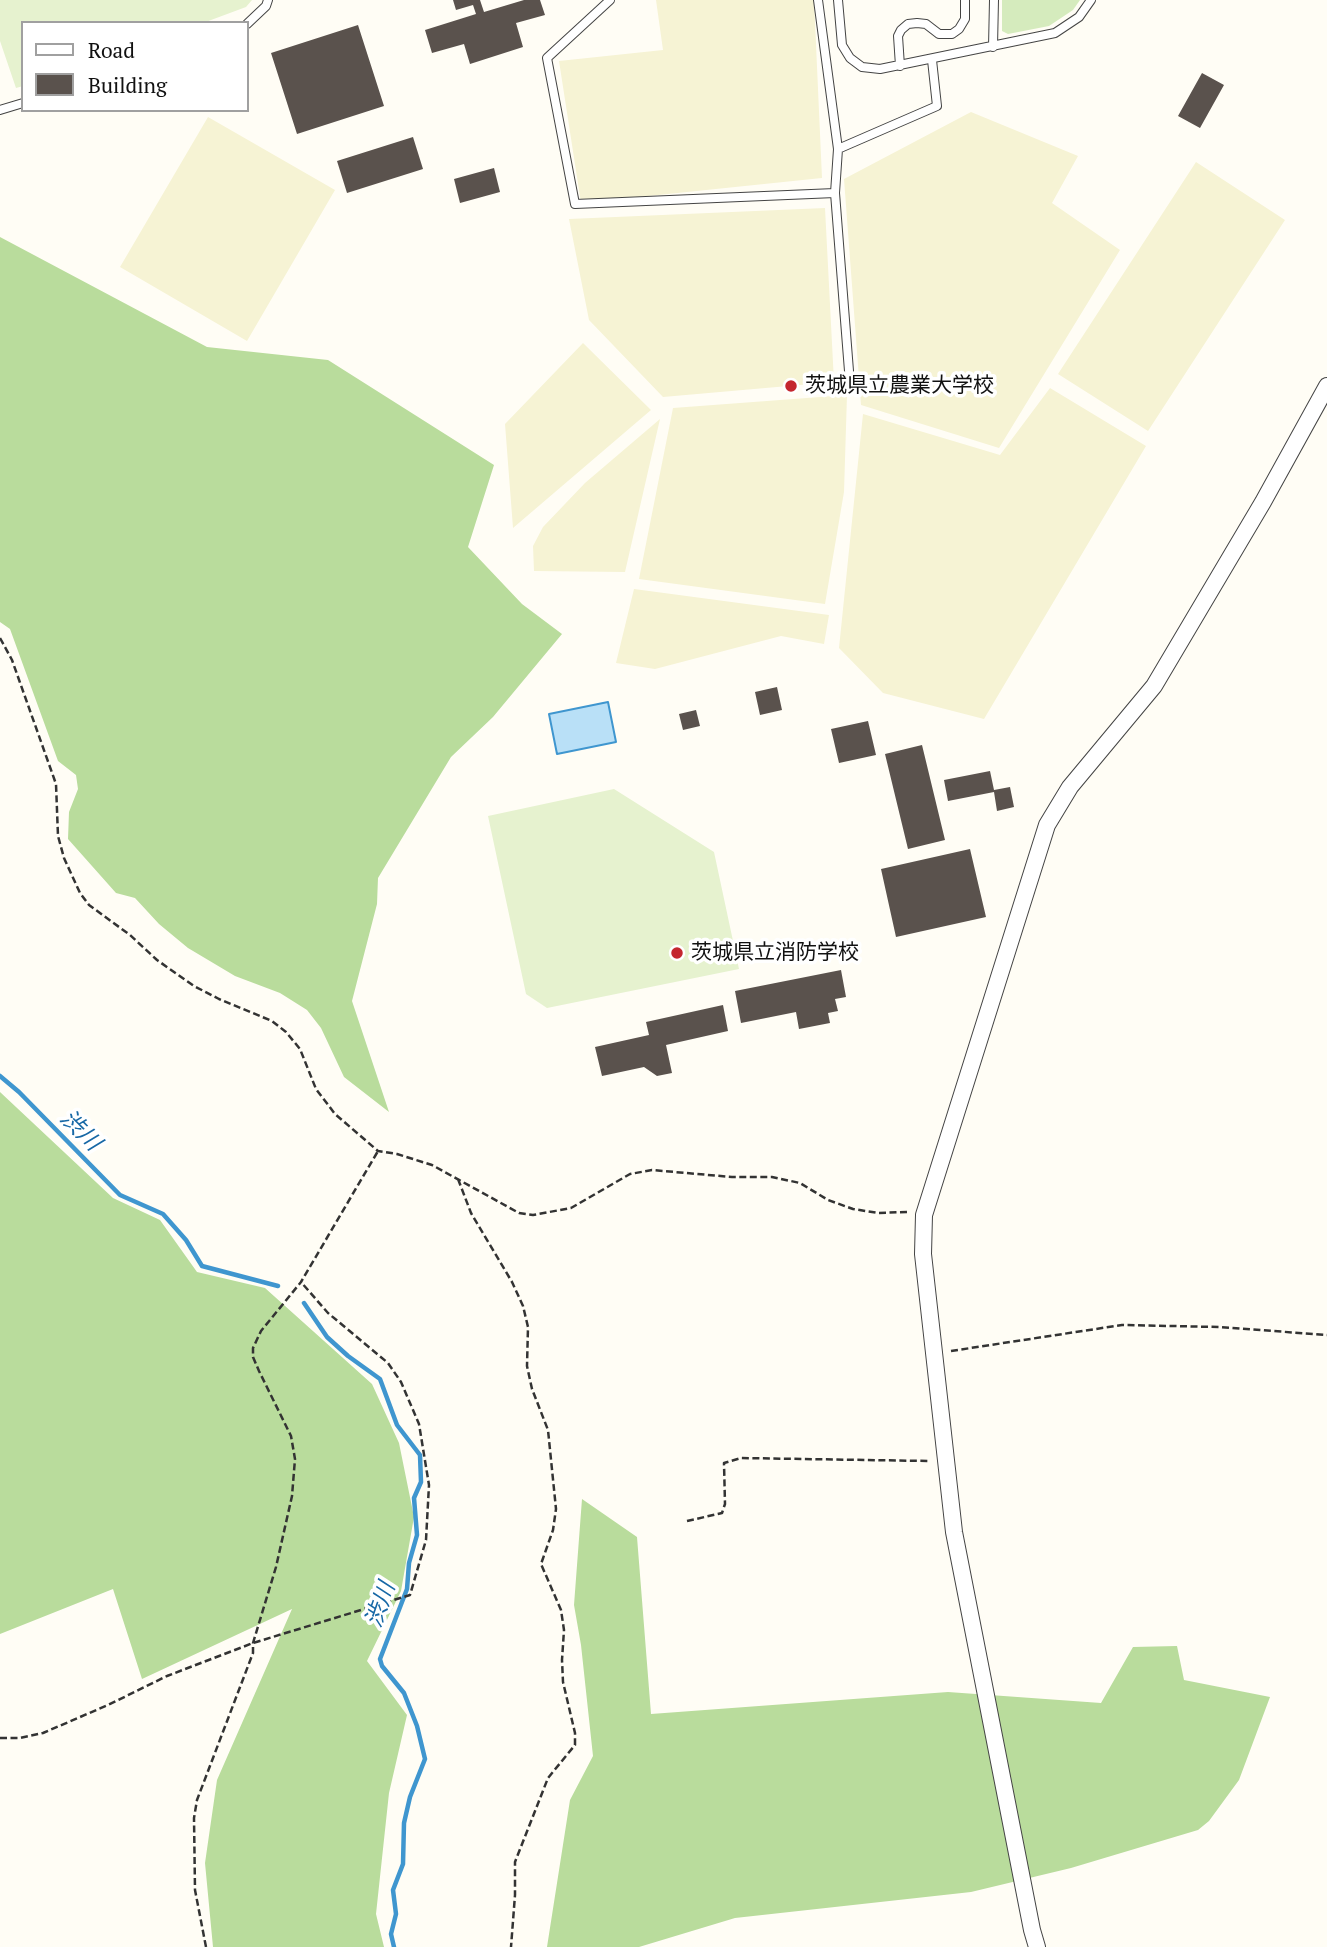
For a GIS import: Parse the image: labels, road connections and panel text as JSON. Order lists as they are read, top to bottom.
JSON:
{
  "water": ["渋川"],
  "places": ["茨城県立農業大学校", "茨城県立消防学校"],
  "legend": ["Road", "Building"]
}
